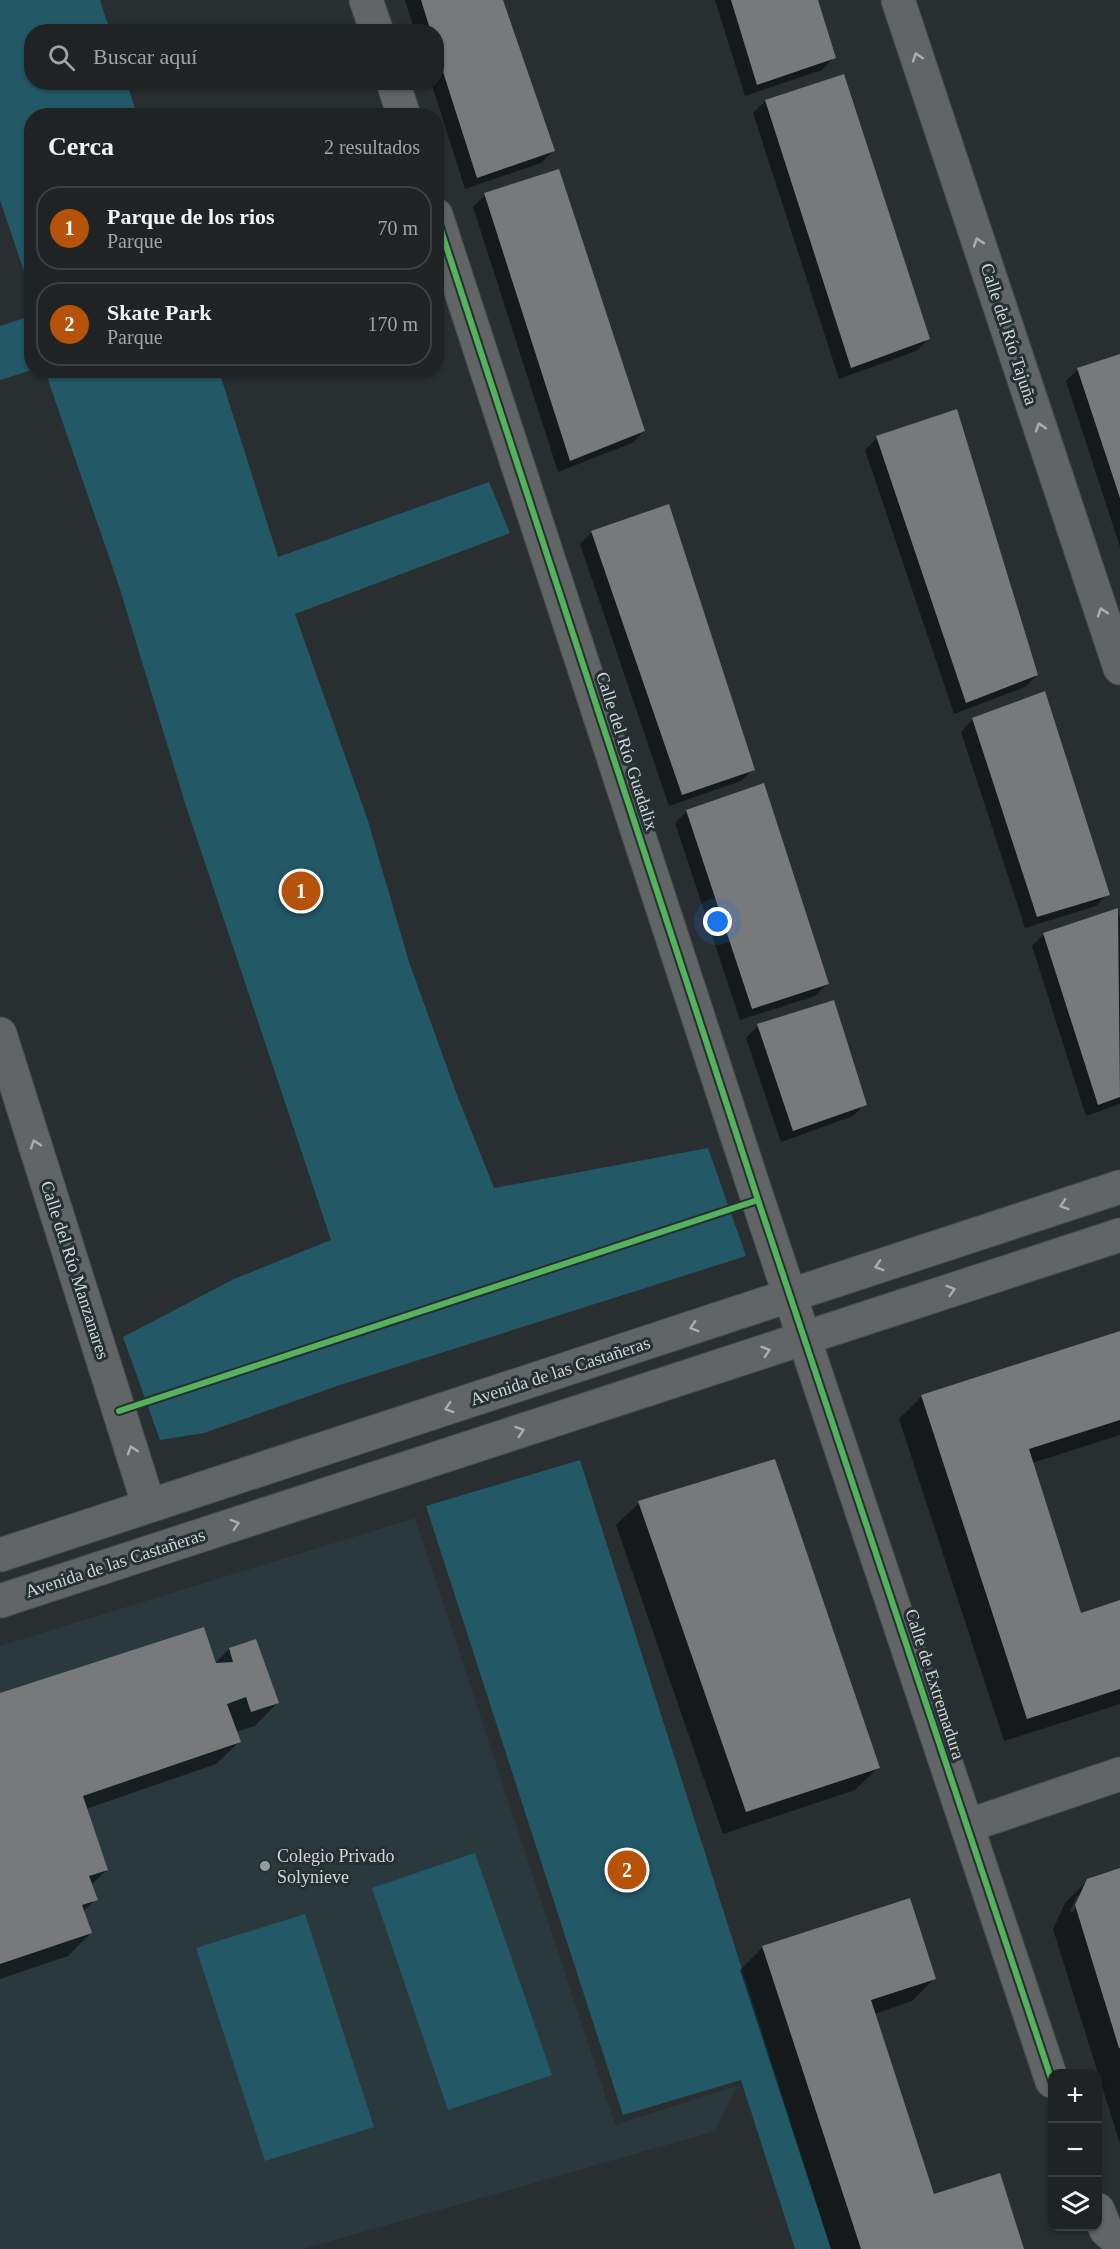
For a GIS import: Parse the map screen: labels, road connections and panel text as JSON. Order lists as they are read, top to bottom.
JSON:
{
  "streets": {
    "street": [
      "Calle del Río Tajuña",
      "Calle del Río Guadalix",
      "Calle del Río Manzanares",
      "Avenida de las Castañeras",
      "Calle de Extremadura"
    ]
  },
  "crossings": [
    ["Calle del Río Guadalix", "Avenida de las Castañeras"],
    ["Calle del Río Guadalix", "Calle de Extremadura"],
    ["Calle del Río Manzanares", "Avenida de las Castañeras"],
    ["Avenida de las Castañeras", "Calle de Extremadura"]
  ],
  "one_way": ["Calle del Río Tajuña", "Calle del Río Manzanares"],
  "places": ["Colegio Privado Solynieve"],
  "page": {
    "search": "Buscar aquí",
    "heading": ["Cerca", "2 resultados"],
    "list": [
      {
        "mark": "1",
        "name": "Parque de los rios",
        "note": "Parque",
        "value": "70 m"
      },
      {
        "mark": "2",
        "name": "Skate Park",
        "note": "Parque",
        "value": "170 m"
      }
    ],
    "pins": ["1", "2"],
    "map_buttons": ["+", "−"]
  }
}
